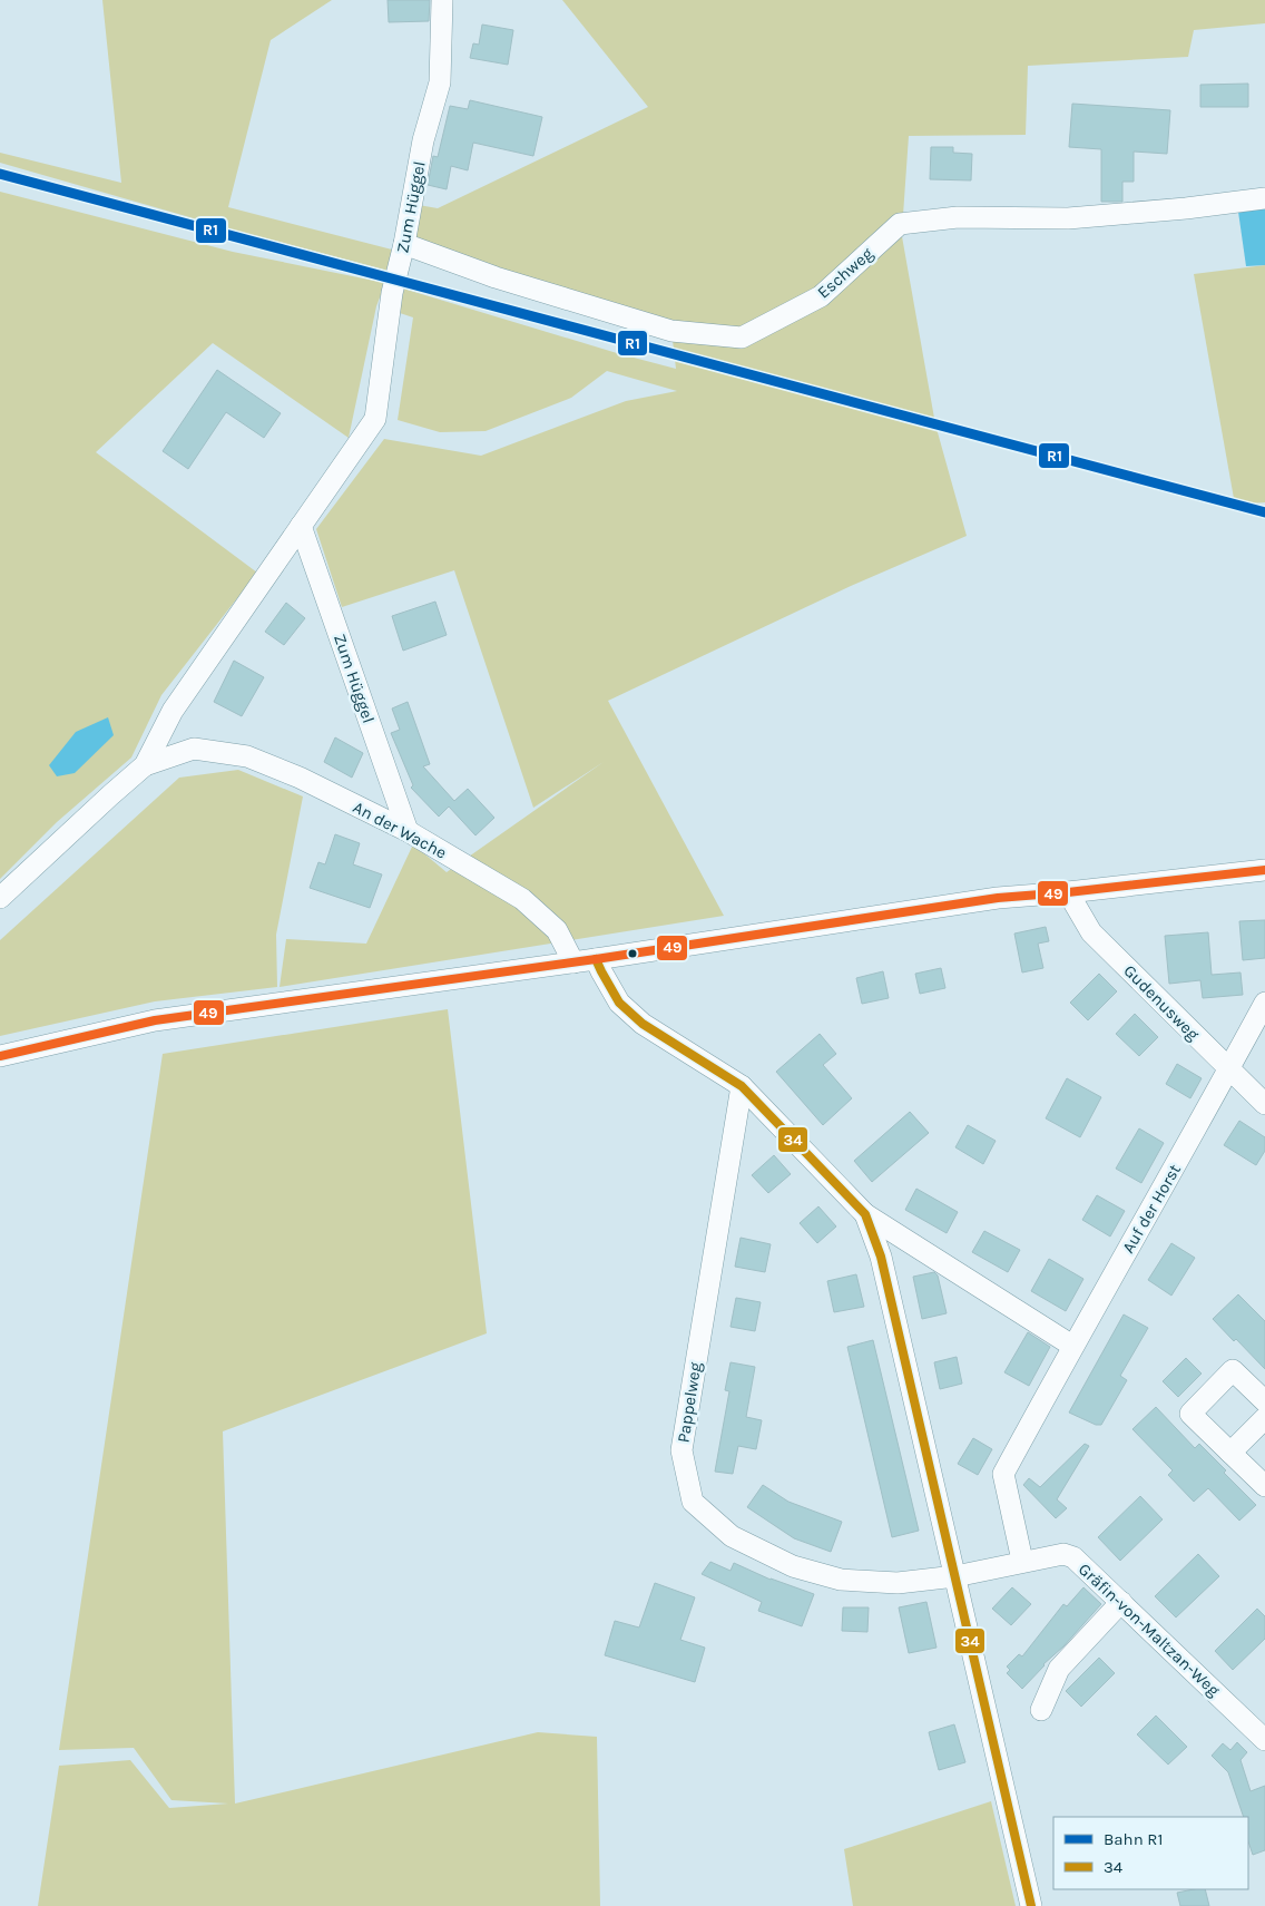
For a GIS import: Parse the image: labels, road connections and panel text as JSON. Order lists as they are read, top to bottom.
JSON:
{
  "streets": {
    "street": [
      "Zum Hüggel",
      "Eschweg",
      "An der Wache",
      "Gudenusweg",
      "Auf der Horst",
      "Pappelweg",
      "Gräfin-von-Maltzan-Weg"
    ]
  },
  "crossings": [
    ["Zum Hüggel", "Eschweg"],
    ["Zum Hüggel", "An der Wache"],
    ["Gudenusweg", "Auf der Horst"],
    ["Auf der Horst", "Gräfin-von-Maltzan-Weg"],
    ["Pappelweg", "Gräfin-von-Maltzan-Weg"]
  ],
  "lines": ["rail line R1", "transit line 49", "transit line 34"],
  "legend": ["Bahn R1", "34"]
}
